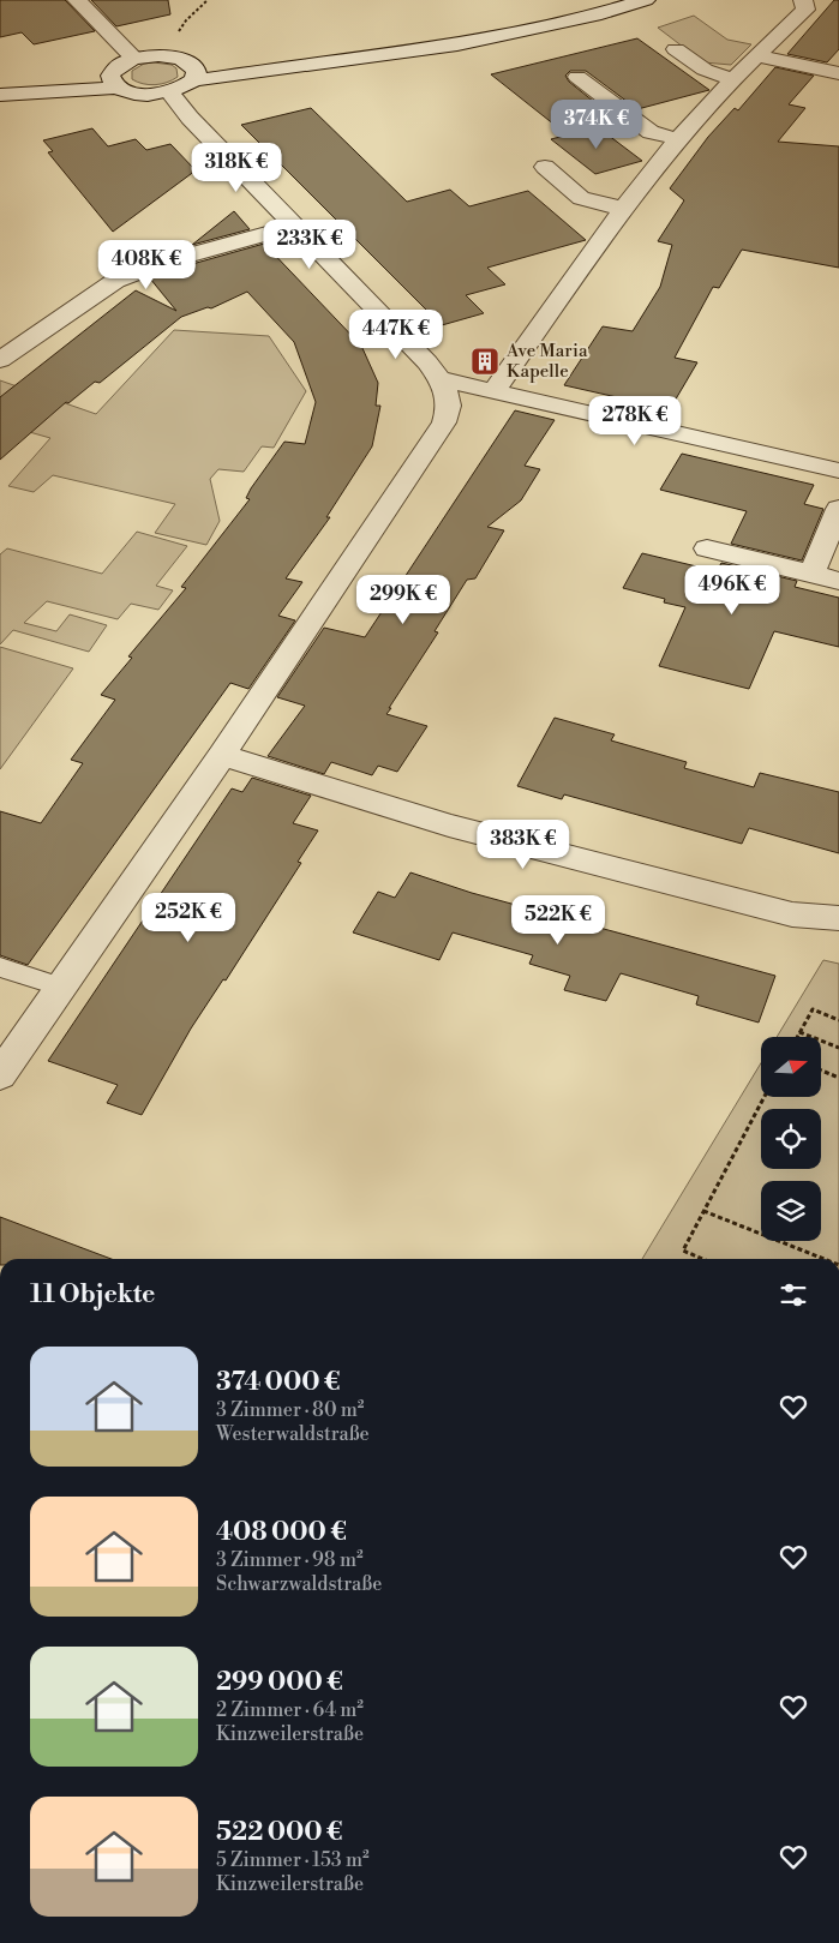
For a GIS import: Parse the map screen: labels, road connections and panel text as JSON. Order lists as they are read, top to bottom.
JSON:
{
  "places": {
    "building": ["Ave Maria Kapelle"]
  },
  "north": "right",
  "page": {
    "price": [
      "374K €",
      "318K €",
      "233K €",
      "408K €",
      "447K €",
      "278K €",
      "496K €",
      "299K €",
      "383K €",
      "252K €",
      "522K €"
    ],
    "heading": "11 Objekte",
    "list": [
      {
        "name": "374 000 €",
        "note": "3 Zimmer · 80 m² · Westerwaldstraße"
      },
      {
        "name": "408 000 €",
        "note": "3 Zimmer · 98 m² · Schwarzwaldstraße"
      },
      {
        "name": "299 000 €",
        "note": "2 Zimmer · 64 m² · Kinzweilerstraße"
      },
      {
        "name": "522 000 €",
        "note": "5 Zimmer · 153 m² · Kinzweilerstraße"
      }
    ]
  }
}
